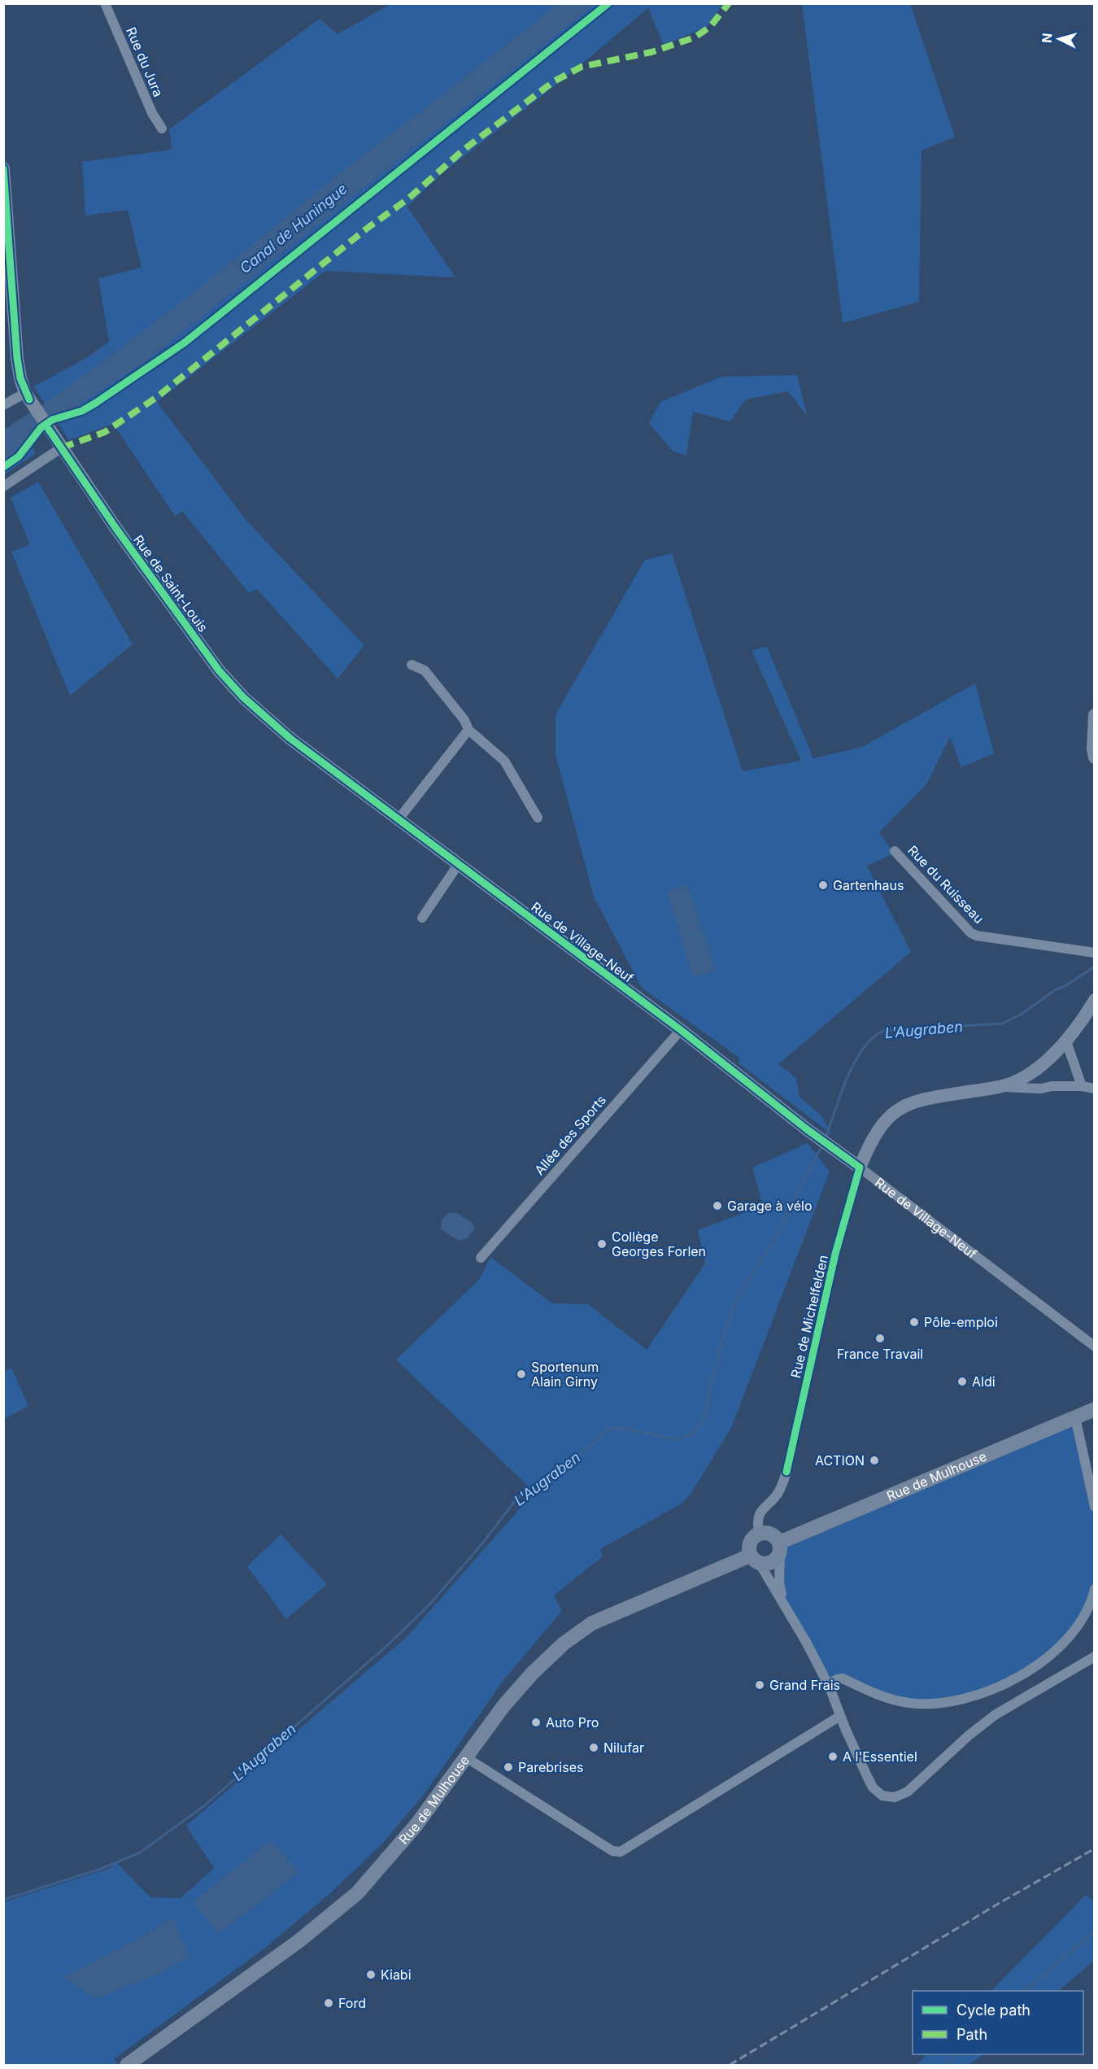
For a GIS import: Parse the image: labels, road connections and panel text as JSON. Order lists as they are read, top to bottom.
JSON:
{
  "streets": {
    "main road": ["Rue de Mulhouse"],
    "street": [
      "Rue du Jura",
      "Rue de Saint-Louis",
      "Rue du Ruisseau",
      "Rue de Village-Neuf",
      "Allée des Sports",
      "Rue de Michelfelden"
    ]
  },
  "crossings": [
    ["Rue de Saint-Louis", "Rue de Village-Neuf"],
    ["Rue de Village-Neuf", "Allée des Sports"],
    ["Rue de Village-Neuf", "Rue de Michelfelden"],
    ["Rue de Michelfelden", "Rue de Mulhouse"]
  ],
  "water": ["Canal de Huningue", "L'Augraben"],
  "places": [
    "Gartenhaus",
    "Garage à vélo",
    "Collège Georges Forlen",
    "Pôle-emploi",
    "France Travail",
    "Sportenum Alain Girny",
    "Aldi",
    "ACTION",
    "Grand Frais",
    "Auto Pro",
    "Nilufar",
    "A l'Essentiel",
    "Parebrises",
    "Kiabi",
    "Ford"
  ],
  "legend": ["Cycle path", "Path"],
  "north": "left"
}
